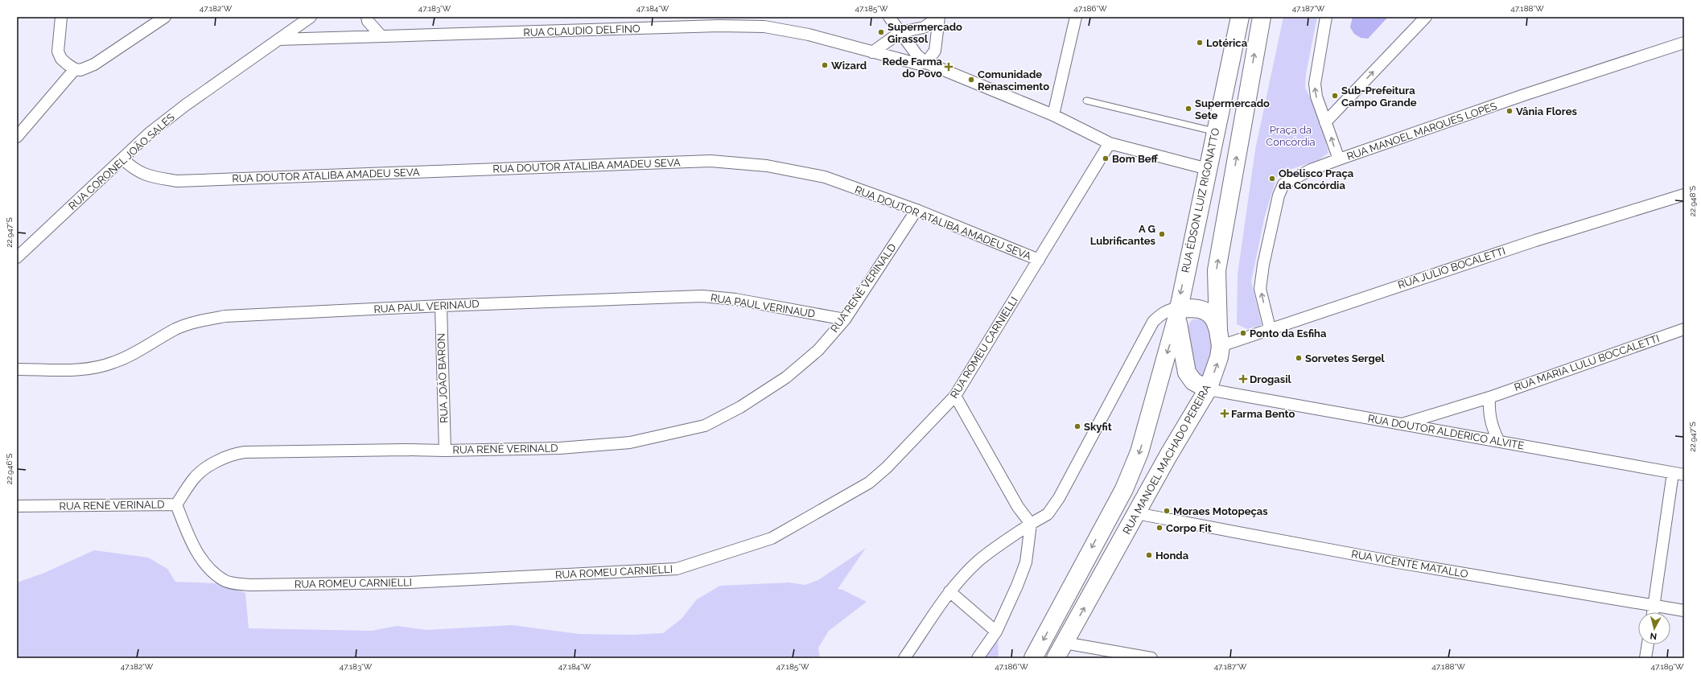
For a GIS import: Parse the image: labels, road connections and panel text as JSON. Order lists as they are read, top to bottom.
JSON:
{
  "streets": {
    "main road": ["RUA ÉDSON LUIZ RIGONATTO", "RUA MANOEL MACHADO PEREIRA"],
    "street": [
      "RUA CLAUDIO DELFINO",
      "RUA MANOEL MARQUES LOPES",
      "RUA CORONEL JOÃO SALES",
      "RUA DOUTOR ATALIBA AMADEU SEVA",
      "RUA JÚLIO BOCALETTI",
      "RUA RENÊ VERINALD",
      "RUA PAUL VERINAUD",
      "RUA ROMEU CARNIELLI",
      "RUA MARIA LULU BOCCALETTI",
      "RUA JOÃO BARON",
      "RUA DOUTOR ALDERICO ALVITE",
      "RUA VICENTE MATALLO"
    ]
  },
  "crossings": [
    ["RUA CLAUDIO DELFINO", "RUA CORONEL JOÃO SALES"],
    ["RUA CLAUDIO DELFINO", "RUA ÉDSON LUIZ RIGONATTO"],
    ["RUA CLAUDIO DELFINO", "RUA ROMEU CARNIELLI"],
    ["RUA MANOEL MARQUES LOPES", "RUA JÚLIO BOCALETTI"],
    ["RUA CORONEL JOÃO SALES", "RUA DOUTOR ATALIBA AMADEU SEVA"],
    ["RUA DOUTOR ATALIBA AMADEU SEVA", "RUA RENÊ VERINALD"],
    ["RUA DOUTOR ATALIBA AMADEU SEVA", "RUA ROMEU CARNIELLI"],
    ["RUA JÚLIO BOCALETTI", "RUA MANOEL MACHADO PEREIRA"],
    ["RUA RENÊ VERINALD", "RUA PAUL VERINAUD"],
    ["RUA RENÊ VERINALD", "RUA ROMEU CARNIELLI"],
    ["RUA RENÊ VERINALD", "RUA JOÃO BARON"],
    ["RUA PAUL VERINAUD", "RUA JOÃO BARON"],
    ["RUA MARIA LULU BOCCALETTI", "RUA DOUTOR ALDERICO ALVITE"],
    ["RUA DOUTOR ALDERICO ALVITE", "RUA MANOEL MACHADO PEREIRA"],
    ["RUA MANOEL MACHADO PEREIRA", "RUA VICENTE MATALLO"]
  ],
  "one_way": ["RUA ÉDSON LUIZ RIGONATTO"],
  "parks": ["Praça da Concórdia"],
  "places": {
    "other": [
      "Supermercado Girassol",
      "Lotérica",
      "Wizard",
      "Comunidade Renascimento",
      "Sub-Prefeitura Campo Grande",
      "Supermercado Sete",
      "Vânia Flores",
      "Bom Beff",
      "Obelisco Praça da Concórdia",
      "A G Lubrificantes",
      "Ponto da Esfiha",
      "Sorvetes Sergel",
      "Skyfit",
      "Moraes Motopeças",
      "Corpo Fit",
      "Honda"
    ],
    "health": ["Rede Farma do Povo", "Drogasil", "Farma Bento"]
  },
  "north": "bottom",
  "coordinates": [
    "47.182°W",
    "47.183°W",
    "47.184°W",
    "47.185°W",
    "47.186°W",
    "47.187°W",
    "47.188°W",
    "22.948°S",
    "22.947°S",
    "22.946°S",
    "47.189°W"
  ]
}
